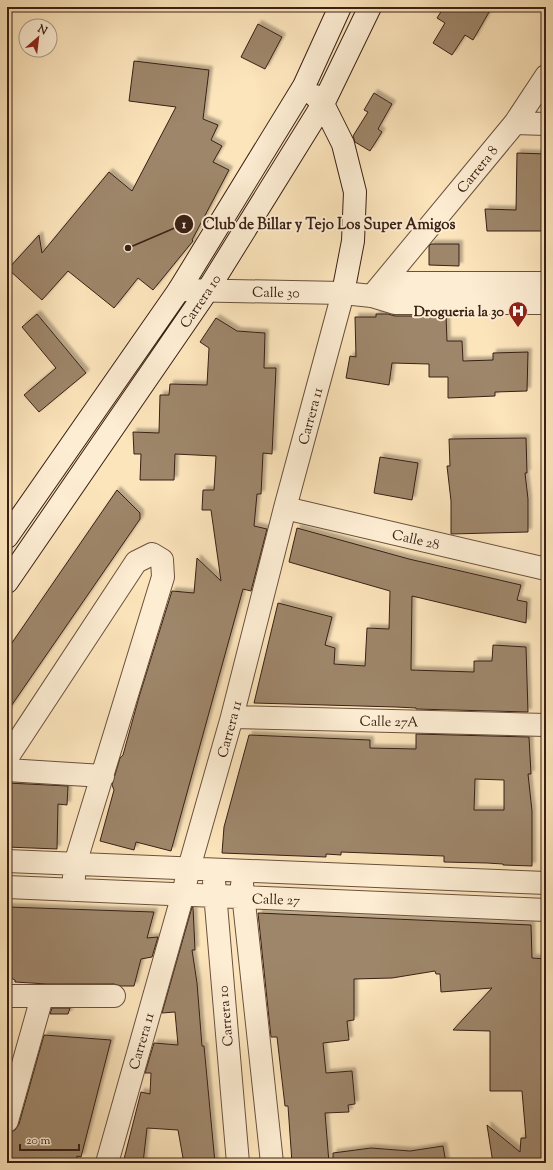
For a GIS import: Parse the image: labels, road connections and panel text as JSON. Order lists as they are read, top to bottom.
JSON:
{
  "streets": {
    "street": [
      "Carrera 8",
      "Calle 30",
      "Carrera 10",
      "Carrera 11",
      "Calle 28",
      "Calle 27A",
      "Calle 27"
    ]
  },
  "crossings": [
    ["Carrera 8", "Calle 30"],
    ["Calle 30", "Carrera 10"],
    ["Calle 30", "Carrera 11"],
    ["Carrera 10", "Carrera 11"],
    ["Carrera 10", "Calle 27"],
    ["Carrera 11", "Calle 28"],
    ["Carrera 11", "Calle 27A"],
    ["Carrera 11", "Calle 27"]
  ],
  "places": {
    "other": ["Club de Billar y Tejo Los Super Amigos"],
    "hospital": ["Drogueria la 30"]
  },
  "scale_bar": "20 m",
  "north": "top right"
}
